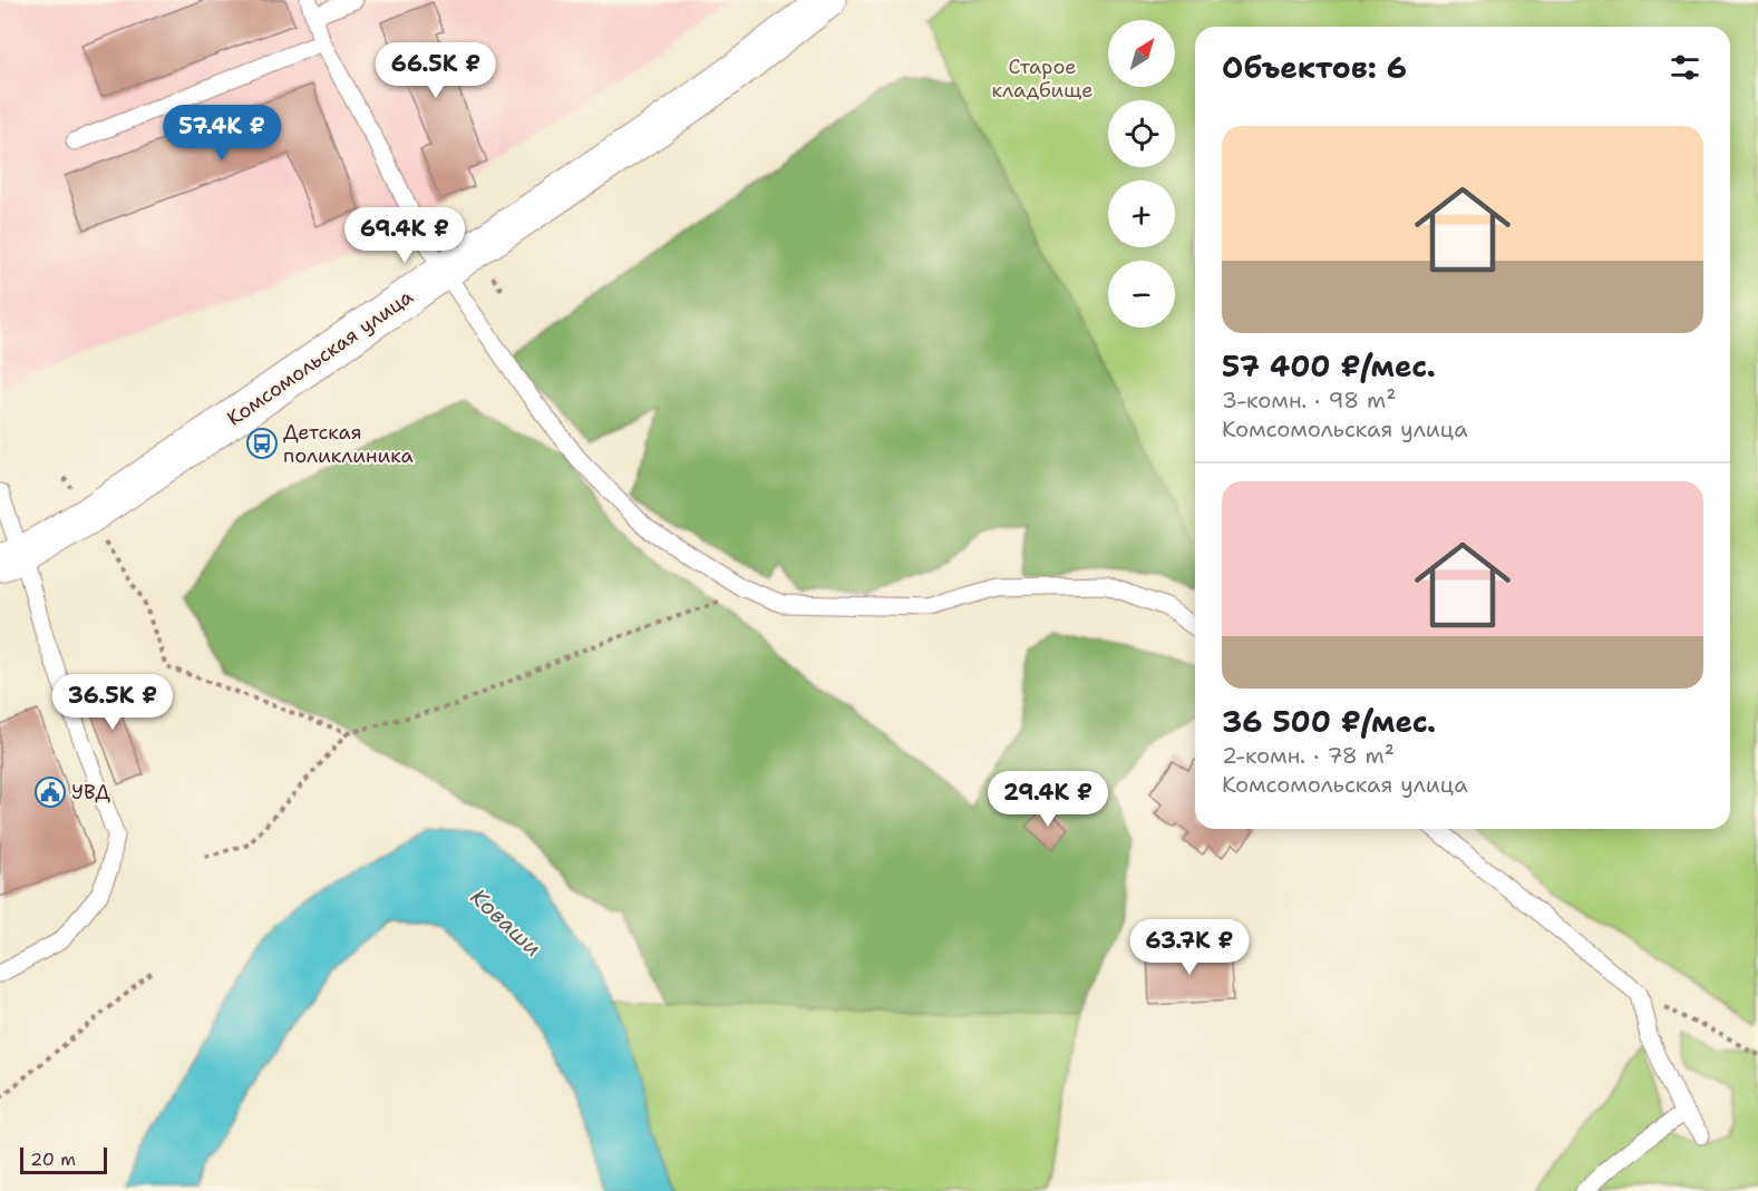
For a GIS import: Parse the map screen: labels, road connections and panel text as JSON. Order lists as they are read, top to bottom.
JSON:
{
  "streets": {
    "street": ["Комсомольская улица"]
  },
  "water": ["Коваши"],
  "parks": ["Старое кладбище"],
  "places": {
    "bus stop": ["Детская поликлиника"],
    "public building": ["УВД"]
  },
  "scale_bar": "20 m",
  "north": "top right",
  "page": {
    "map_buttons": ["+", "−"],
    "heading": "Объектов: 6",
    "price": [
      "66.5K ₽",
      "57.4K ₽",
      "69.4K ₽",
      "36.5K ₽",
      "29.4K ₽",
      "63.7K ₽"
    ],
    "list": [
      {
        "name": "57 400 ₽/мес.",
        "note": "3-комн. · 98 m² · Комсомольская улица"
      },
      {
        "name": "36 500 ₽/мес.",
        "note": "2-комн. · 78 m² · Комсомольская улица"
      }
    ],
    "scale": "20 m"
  }
}
